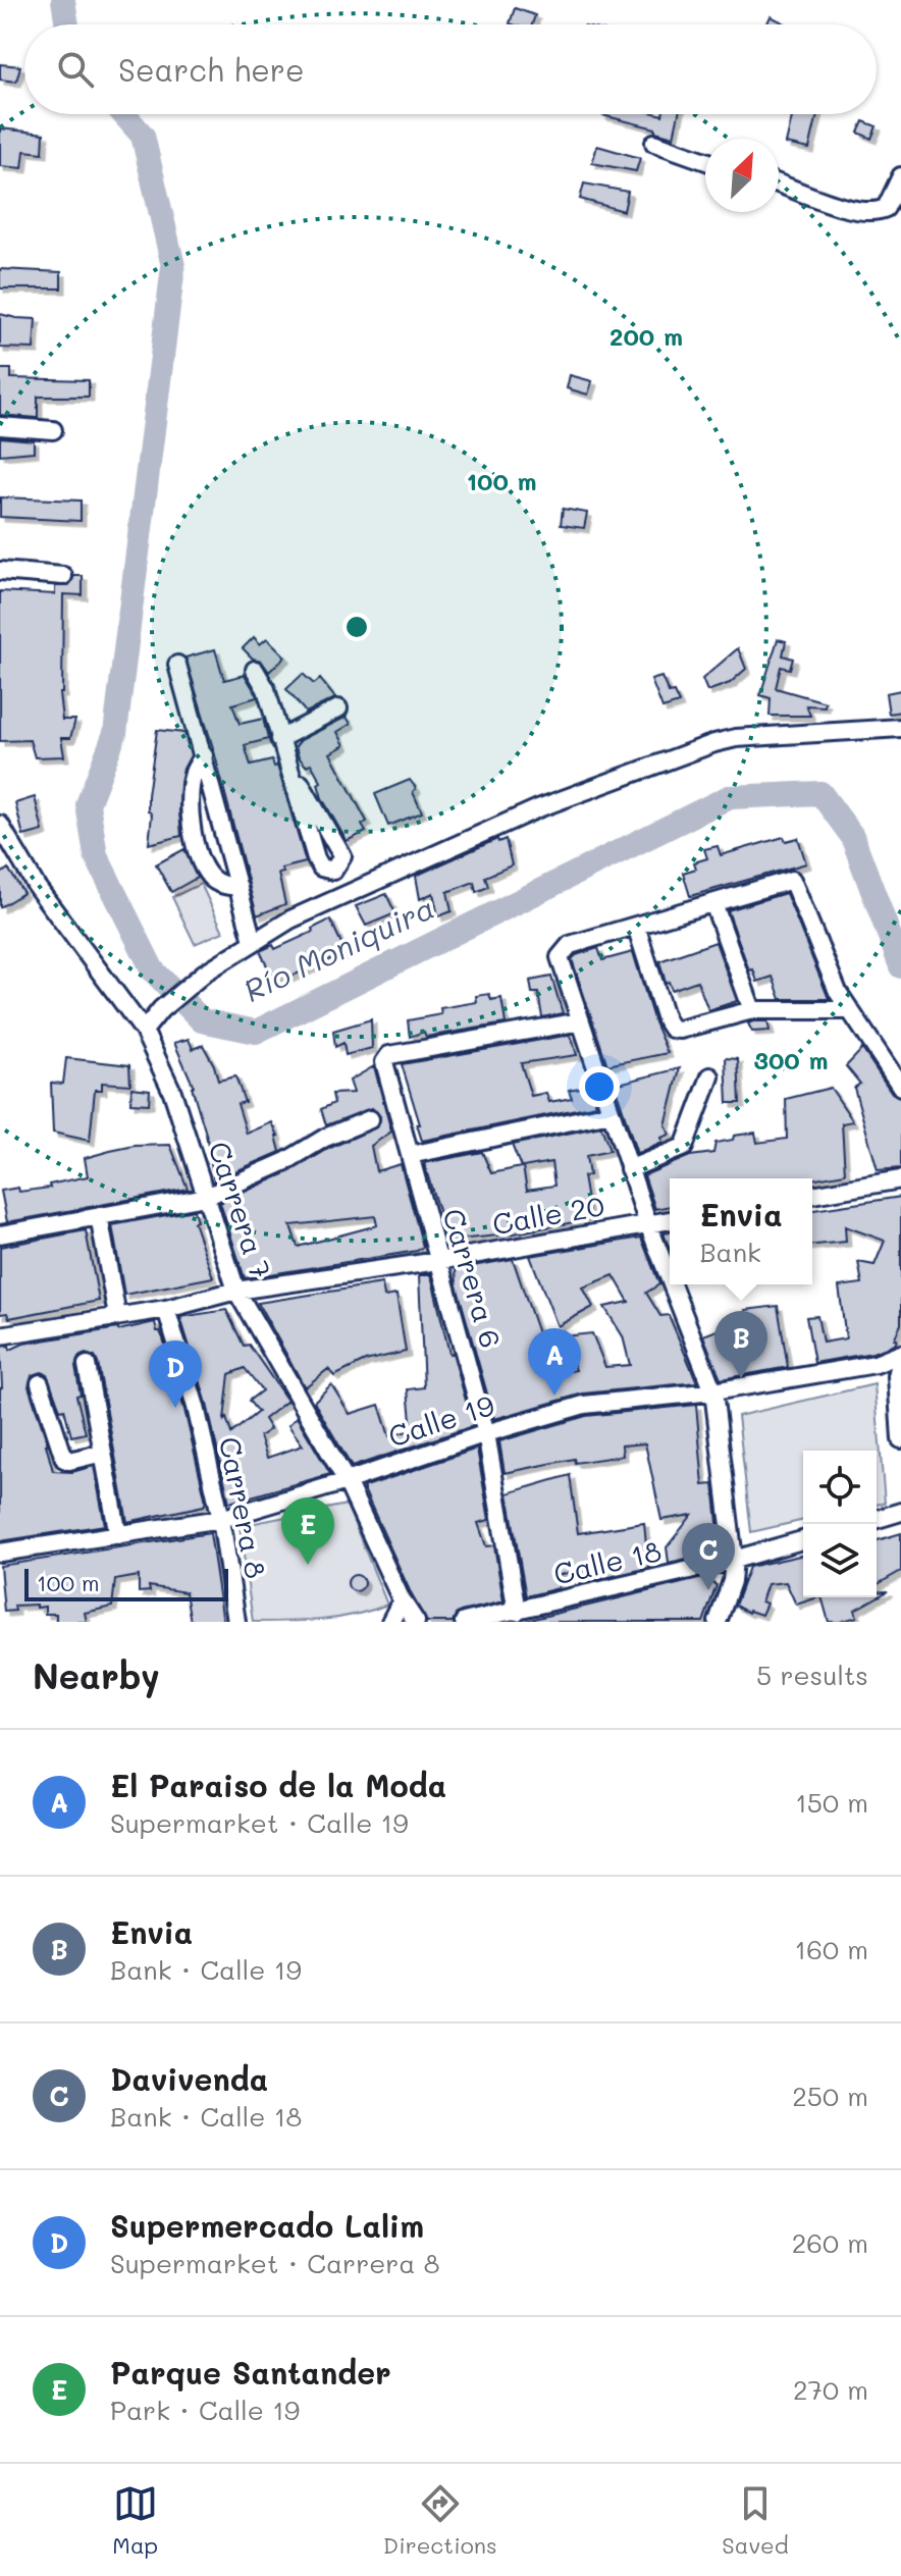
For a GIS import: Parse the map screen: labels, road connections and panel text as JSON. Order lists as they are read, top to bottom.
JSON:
{
  "streets": {
    "street": [
      "Carrera 7",
      "Calle 20",
      "Carrera 6",
      "Calle 19",
      "Carrera 8",
      "Calle 18"
    ]
  },
  "crossings": [
    ["Carrera 7", "Calle 20"],
    ["Carrera 7", "Calle 19"],
    ["Calle 20", "Carrera 6"],
    ["Calle 20", "Carrera 8"],
    ["Carrera 6", "Calle 19"],
    ["Carrera 6", "Calle 18"],
    ["Calle 19", "Carrera 8"]
  ],
  "water": ["Río Moniquira"],
  "scale_bar": "100 m",
  "north": "top right",
  "page": {
    "search": "Search here",
    "popup": ["Envia", "Bank"],
    "pins": [
      "B",
      "A",
      "D",
      "E",
      "C"
    ],
    "scale": "100 m",
    "heading": ["Nearby", "5 results"],
    "list": [
      {
        "mark": "A",
        "name": "El Paraiso de la Moda",
        "note": "Supermarket · Calle 19",
        "value": "150 m"
      },
      {
        "mark": "B",
        "name": "Envia",
        "note": "Bank · Calle 19",
        "value": "160 m"
      },
      {
        "mark": "C",
        "name": "Davivenda",
        "note": "Bank · Calle 18",
        "value": "250 m"
      },
      {
        "mark": "D",
        "name": "Supermercado Lalim",
        "note": "Supermarket · Carrera 8",
        "value": "260 m"
      },
      {
        "mark": "E",
        "name": "Parque Santander",
        "note": "Park · Calle 19",
        "value": "270 m"
      }
    ],
    "nav": ["Map", "Directions", "Saved"]
  },
  "rings": ["200 m", "100 m", "300 m"]
}
